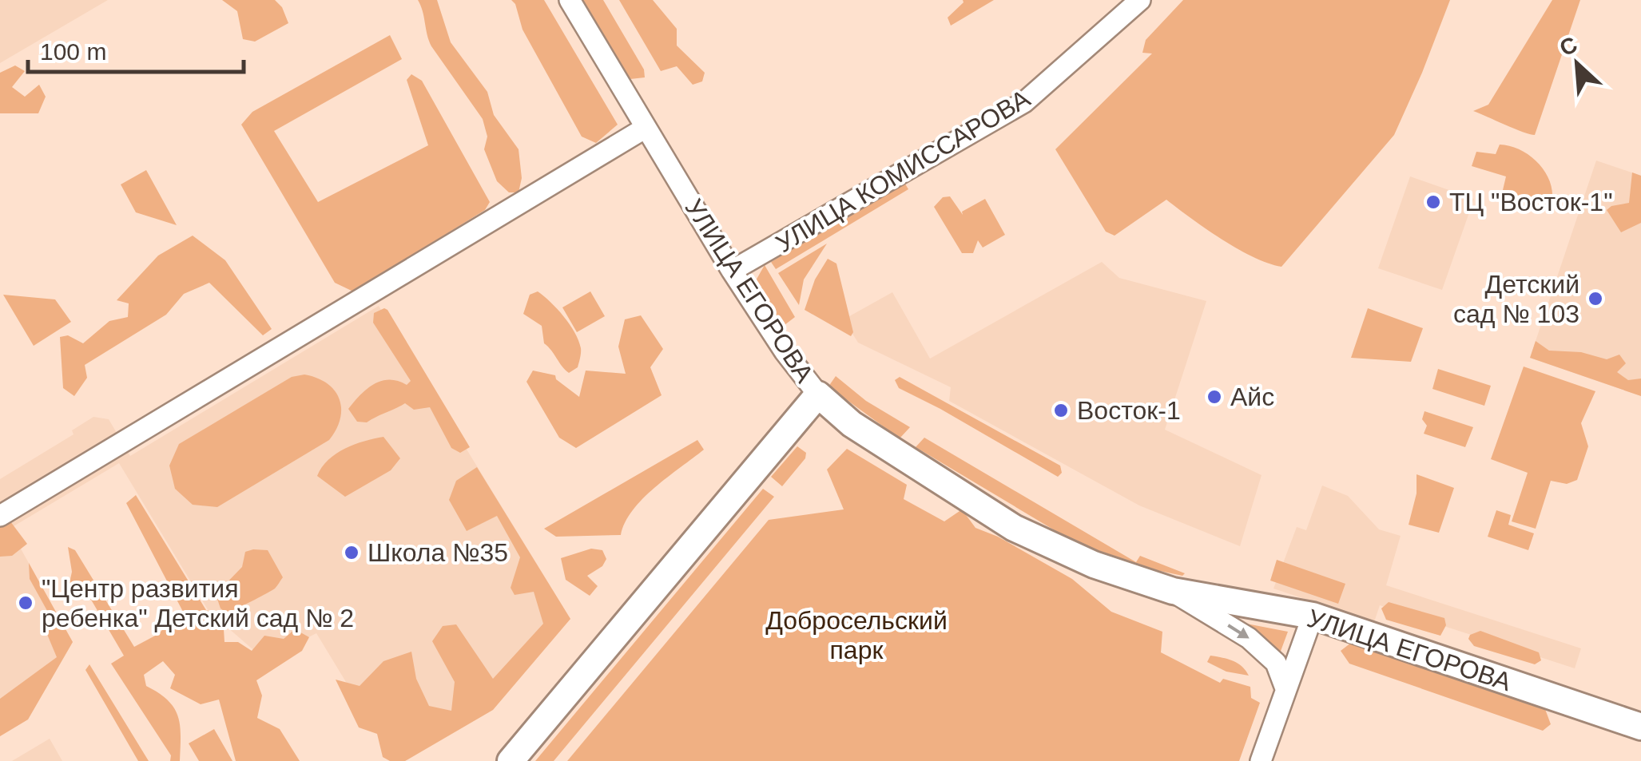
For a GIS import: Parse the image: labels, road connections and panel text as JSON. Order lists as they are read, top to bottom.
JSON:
{
  "streets": {
    "main road": ["УЛИЦА ЕГОРОВА"],
    "street": ["УЛИЦА КОМИССАРОВА"]
  },
  "crossings": [
    ["УЛИЦА КОМИССАРОВА", "УЛИЦА ЕГОРОВА"]
  ],
  "parks": ["Добросельский парк"],
  "places": [
    "ТЦ \"Восток-1\"",
    "Детский сад № 103",
    "Айс",
    "Восток-1",
    "Школа №35",
    "\"Центр развития ребенка\" Детский сад № 2"
  ],
  "scale_bar": "100 m",
  "north": "top left"
}
